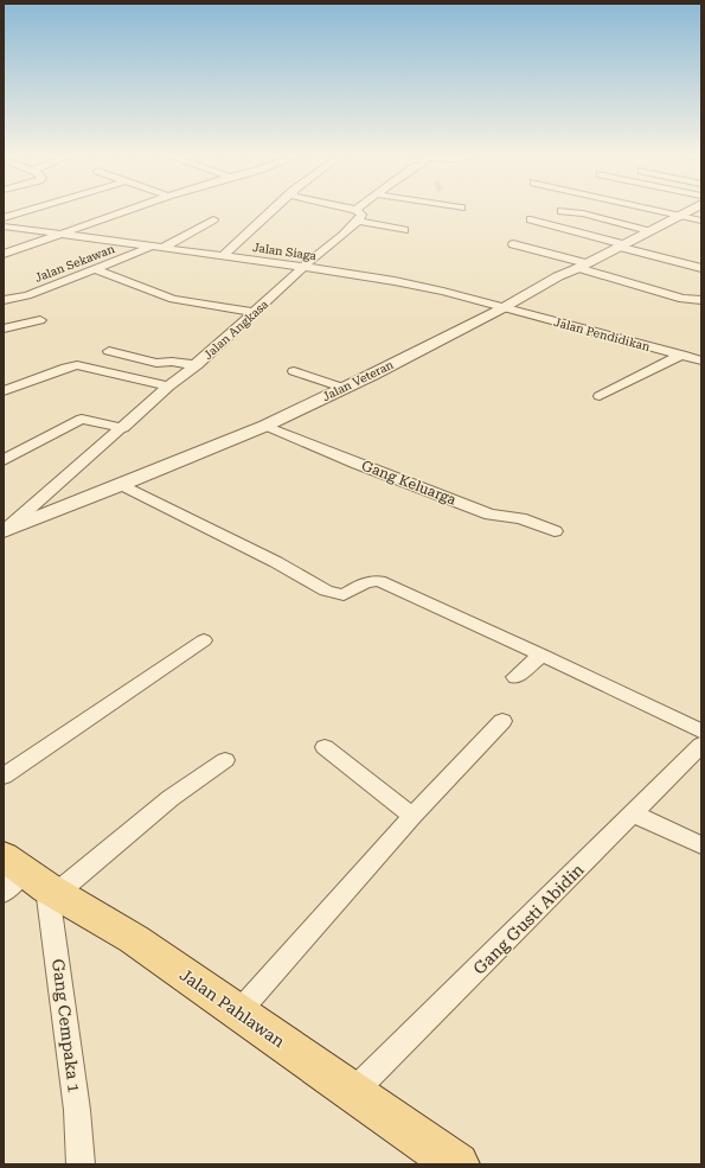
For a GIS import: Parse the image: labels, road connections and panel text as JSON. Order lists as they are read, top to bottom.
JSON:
{
  "streets": {
    "main road": ["Jalan Pahlawan"],
    "street": [
      "Jalan Siaga",
      "Jalan Sekawan",
      "Jalan Angkasa",
      "Jalan Pendidikan",
      "Jalan Veteran",
      "Gang Keluarga",
      "Gang Gusti Abidin",
      "Gang Cempaka 1"
    ]
  },
  "crossings": [
    ["Jalan Siaga", "Jalan Sekawan"],
    ["Jalan Siaga", "Jalan Angkasa"],
    ["Jalan Siaga", "Jalan Pendidikan"],
    ["Jalan Siaga", "Jalan Veteran"],
    ["Jalan Angkasa", "Jalan Veteran"],
    ["Jalan Pendidikan", "Jalan Veteran"],
    ["Jalan Veteran", "Gang Keluarga"],
    ["Gang Gusti Abidin", "Jalan Pahlawan"],
    ["Jalan Pahlawan", "Gang Cempaka 1"]
  ]
}
